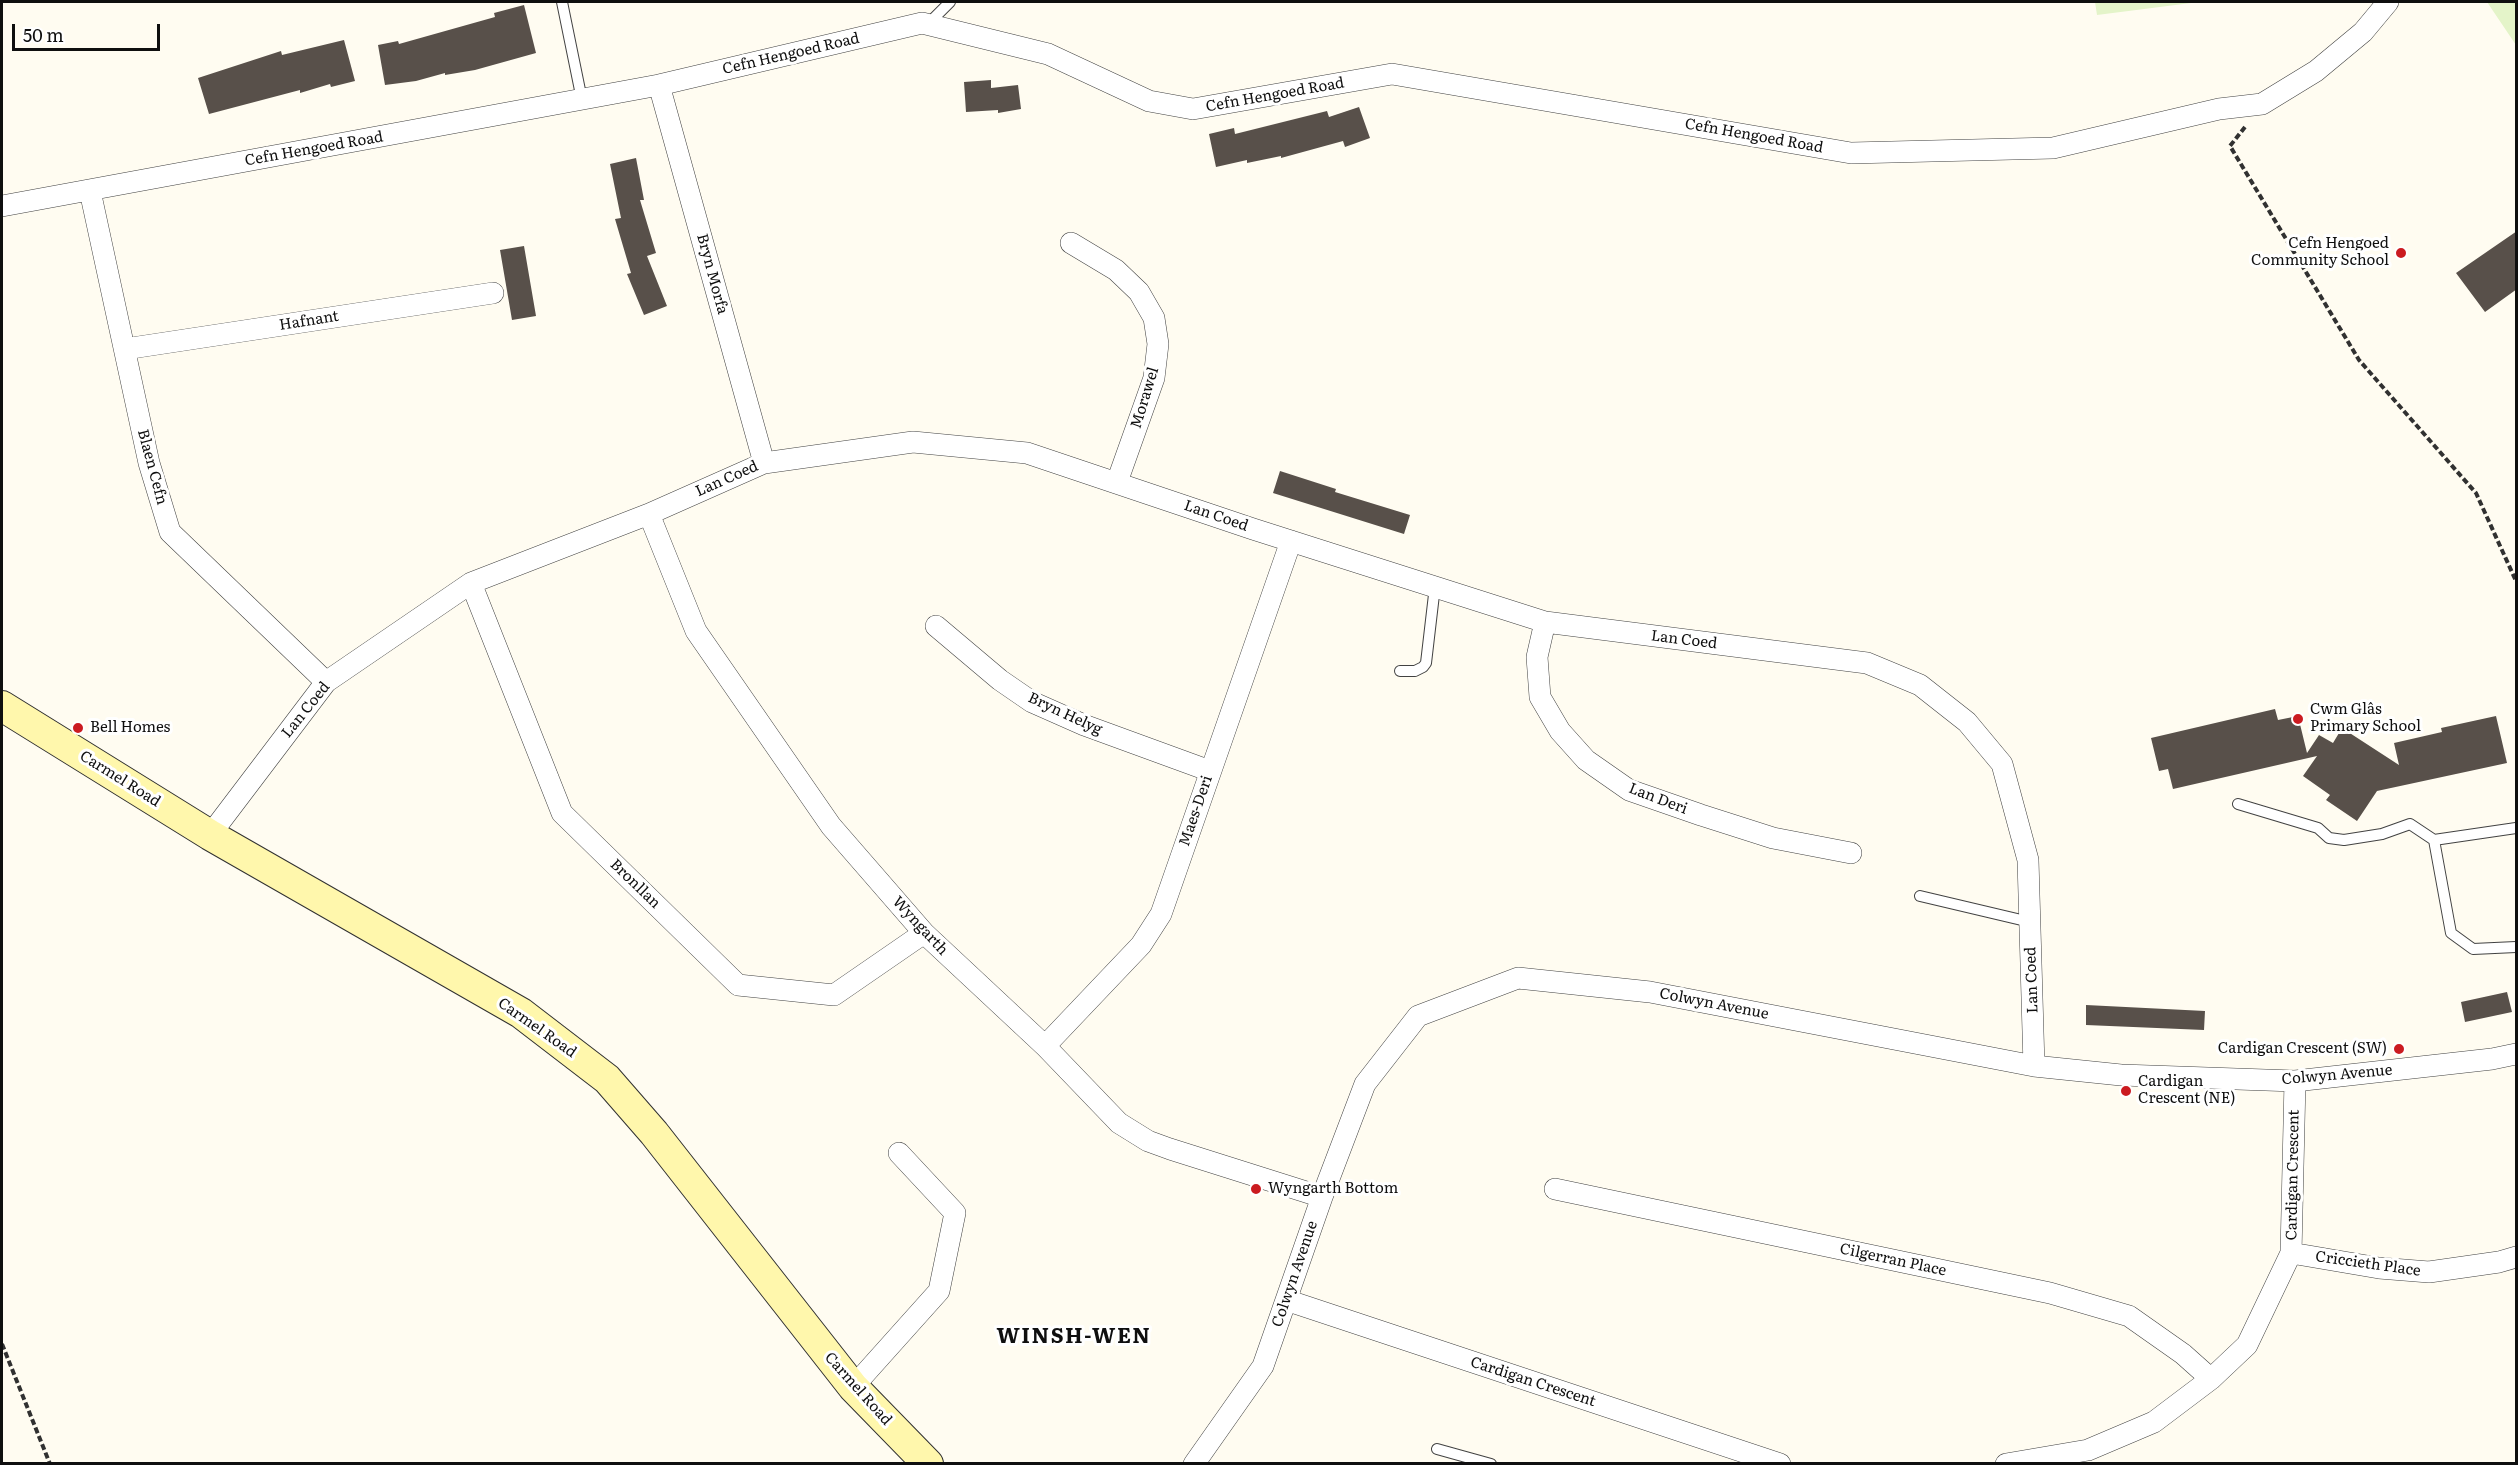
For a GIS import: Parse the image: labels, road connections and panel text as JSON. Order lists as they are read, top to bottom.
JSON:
{
  "streets": {
    "street": [
      "Cefn Hengoed Road",
      "Bryn Morfa",
      "Hafnant",
      "Morawel",
      "Blaen Cefn",
      "Lan Coed",
      "Bryn Helyg",
      "Carmel Road",
      "Lan Deri",
      "Maes-Deri",
      "Bronllan",
      "Wyngarth",
      "Colwyn Avenue",
      "Cardigan Crescent",
      "Cilgerran Place",
      "Criccieth Place"
    ]
  },
  "crossings": [
    ["Cefn Hengoed Road", "Bryn Morfa"],
    ["Cefn Hengoed Road", "Blaen Cefn"],
    ["Bryn Morfa", "Lan Coed"],
    ["Hafnant", "Blaen Cefn"],
    ["Morawel", "Lan Coed"],
    ["Blaen Cefn", "Lan Coed"],
    ["Lan Coed", "Carmel Road"],
    ["Lan Coed", "Lan Deri"],
    ["Lan Coed", "Maes-Deri"],
    ["Lan Coed", "Bronllan"],
    ["Lan Coed", "Wyngarth"],
    ["Lan Coed", "Colwyn Avenue"],
    ["Bryn Helyg", "Maes-Deri"],
    ["Maes-Deri", "Wyngarth"],
    ["Bronllan", "Wyngarth"],
    ["Wyngarth", "Colwyn Avenue"],
    ["Colwyn Avenue", "Cardigan Crescent"],
    ["Cardigan Crescent", "Cilgerran Place"],
    ["Cardigan Crescent", "Criccieth Place"]
  ],
  "districts": ["WINSH-WEN"],
  "places": [
    "Cefn Hengoed Community School",
    "Cwm Glâs Primary School",
    "Bell Homes",
    "Cardigan Crescent (SW)",
    "Cardigan Crescent (NE)",
    "Wyngarth Bottom"
  ],
  "scale_bar": "50 m"
}
